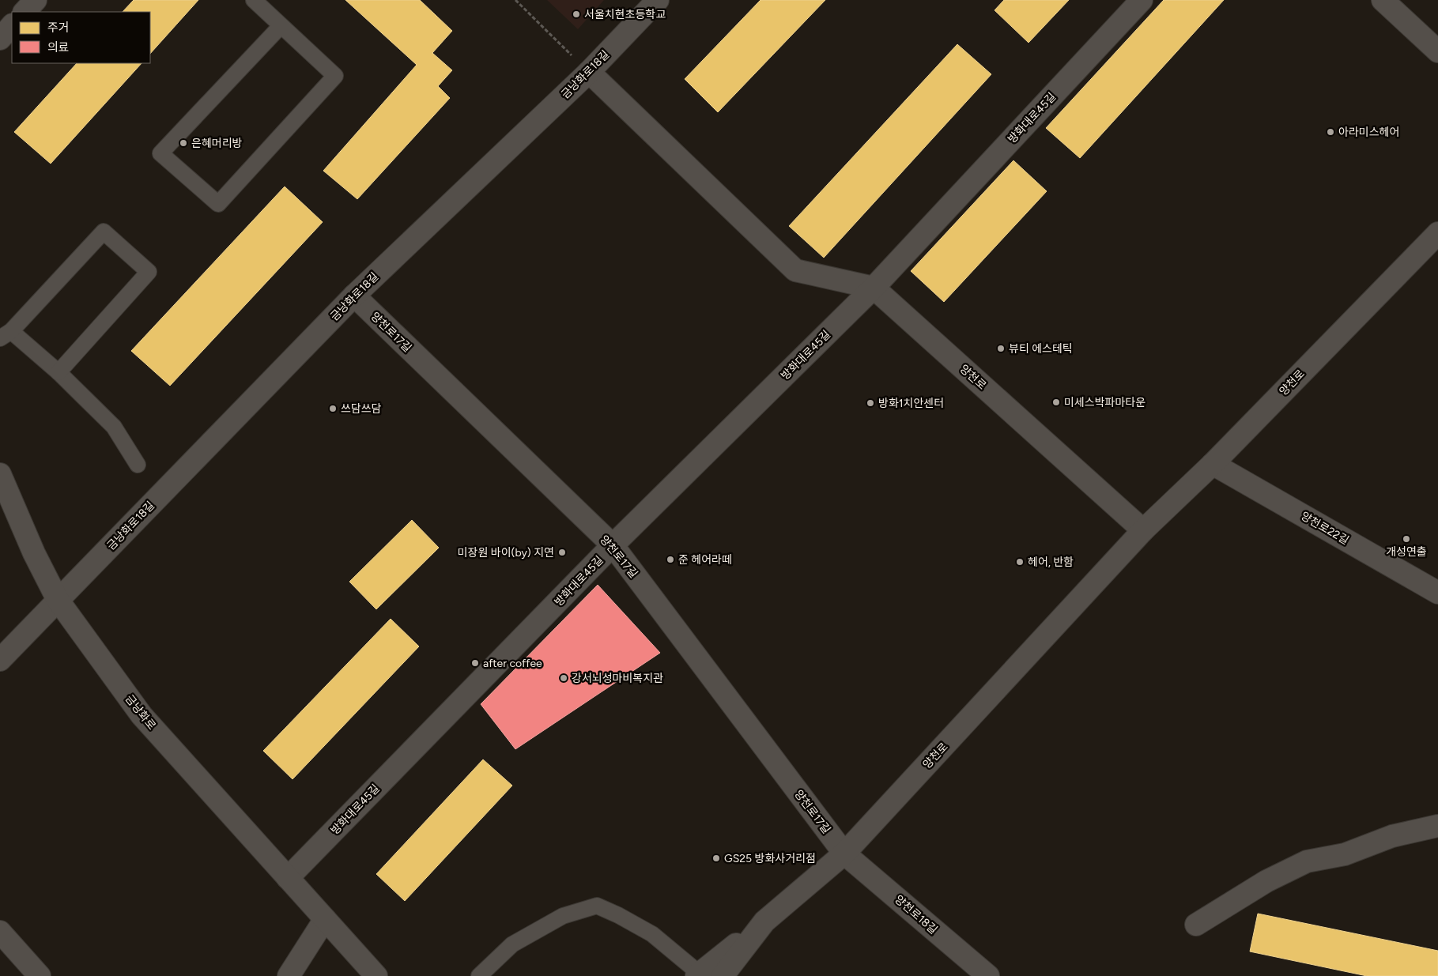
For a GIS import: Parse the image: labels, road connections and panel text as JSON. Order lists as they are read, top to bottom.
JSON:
{
  "streets": {
    "street": [
      "금낭화로18길",
      "방화대로45길",
      "양천로17길",
      "양천로",
      "양천로22길",
      "금낭화로",
      "양천로18길"
    ]
  },
  "crossings": [
    ["금낭화로18길", "양천로17길"],
    ["금낭화로18길", "금낭화로"],
    ["방화대로45길", "양천로17길"],
    ["방화대로45길", "양천로"],
    ["방화대로45길", "금낭화로"],
    ["양천로17길", "양천로"],
    ["양천로17길", "양천로18길"],
    ["양천로", "양천로22길"],
    ["양천로", "양천로18길"]
  ],
  "places": [
    "서울치현초등학교",
    "아라미스헤어",
    "은혜머리방",
    "뷰티 에스테틱",
    "미세스박파마타운",
    "방화1치안센터",
    "쓰담쓰담",
    "개성연출",
    "미장원 바이(by) 지연",
    "준 헤어라떼",
    "헤어, 반함",
    "after coffee",
    "강서뇌성마비복지관",
    "GS25 방화사거리점"
  ],
  "legend": ["주거", "의료"]
}
